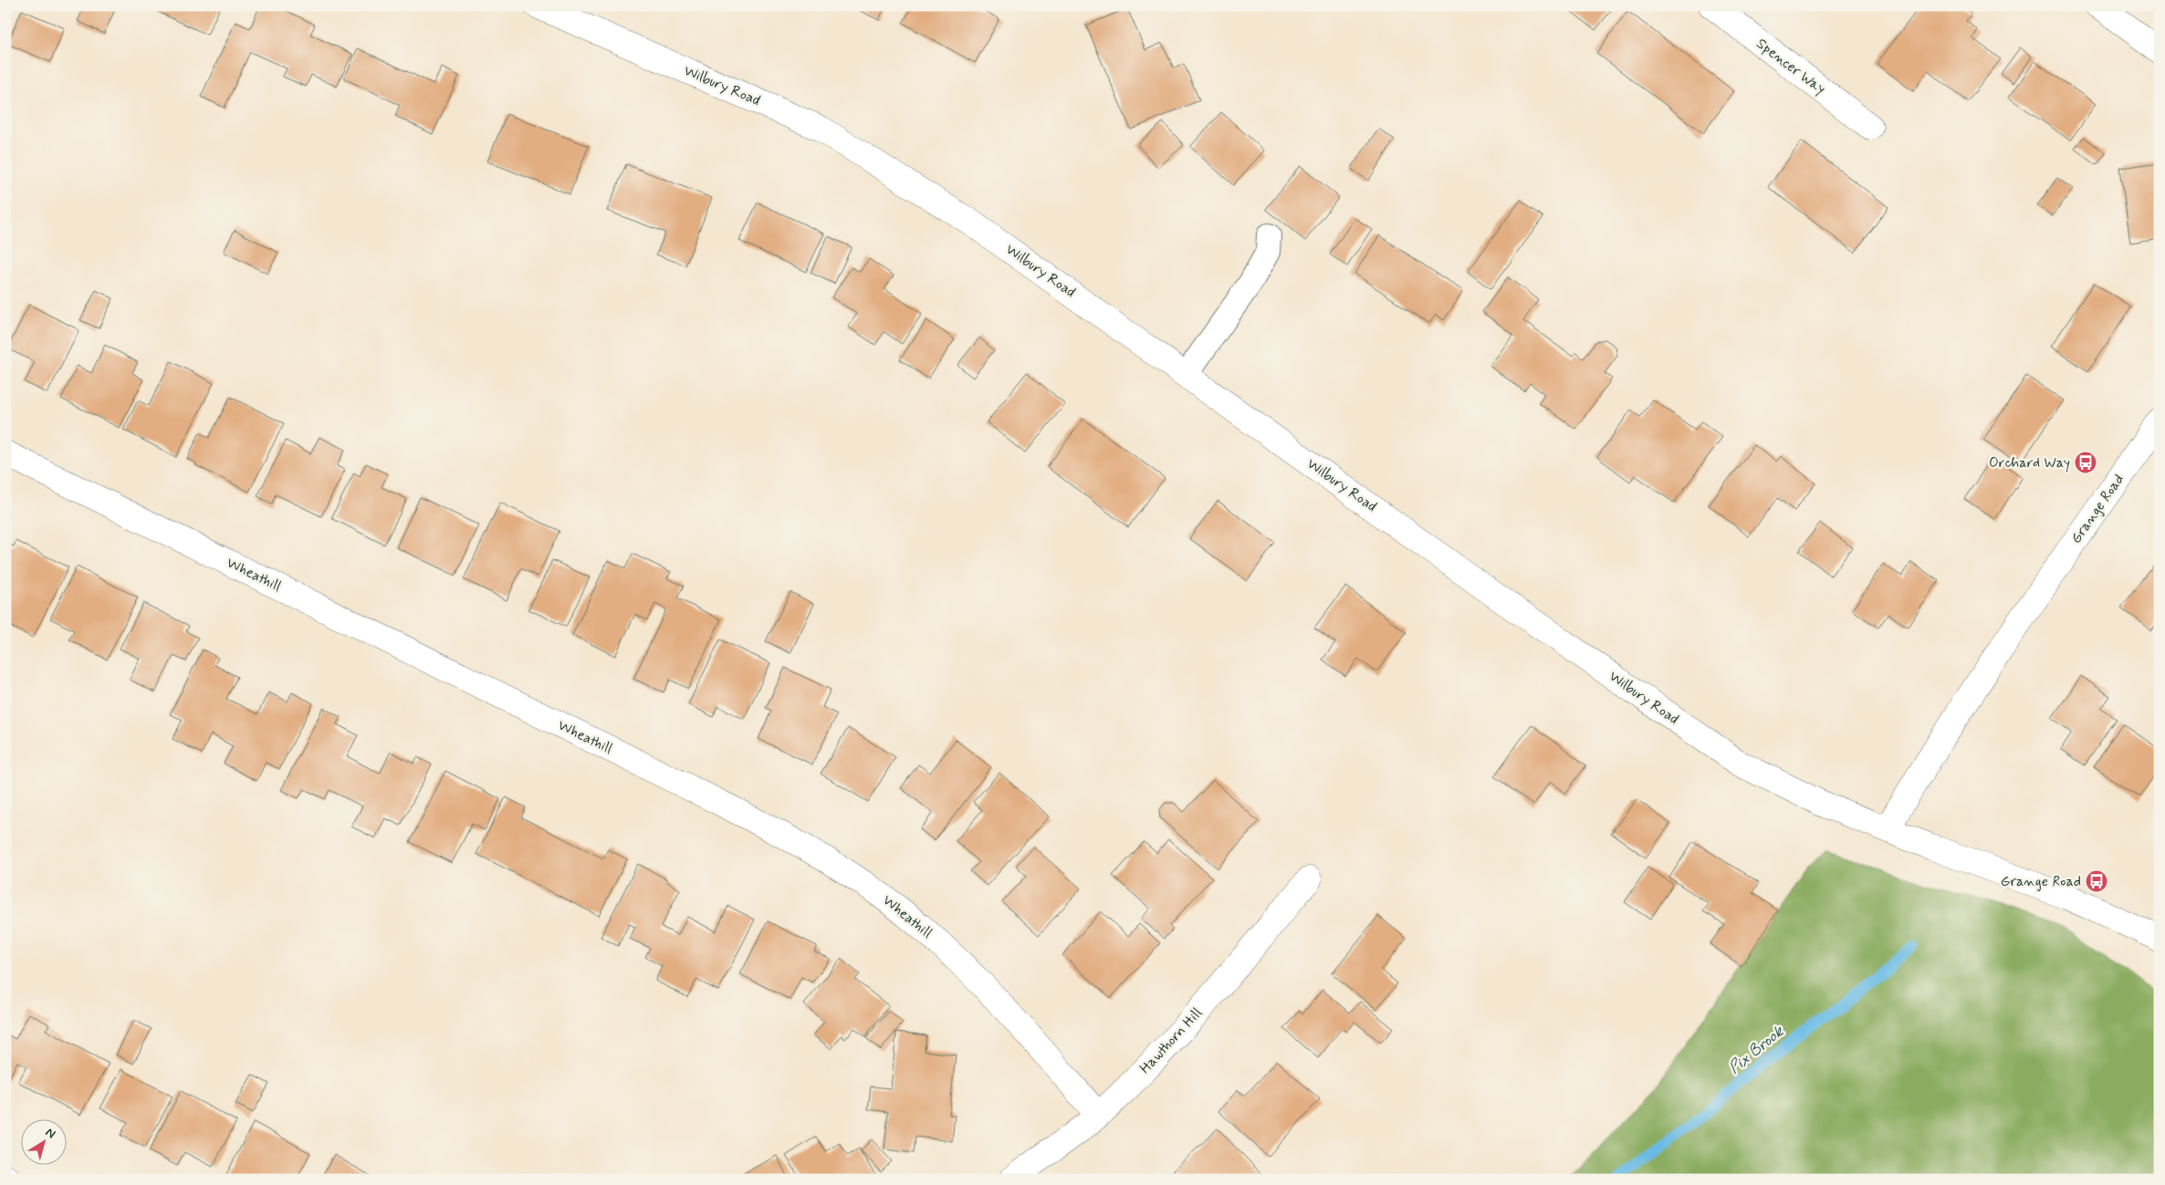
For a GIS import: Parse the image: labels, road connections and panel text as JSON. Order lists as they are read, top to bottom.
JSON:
{
  "streets": {
    "street": [
      "Spencer Way",
      "Wilbury Road",
      "Grange Road",
      "Wheathill",
      "Hawthorn Hill"
    ]
  },
  "crossings": [
    ["Wilbury Road", "Grange Road"],
    ["Wheathill", "Hawthorn Hill"]
  ],
  "water": ["Pix Brook"],
  "places": {
    "bus stop": ["Orchard Way", "Grange Road"]
  },
  "north": "top right"
}
